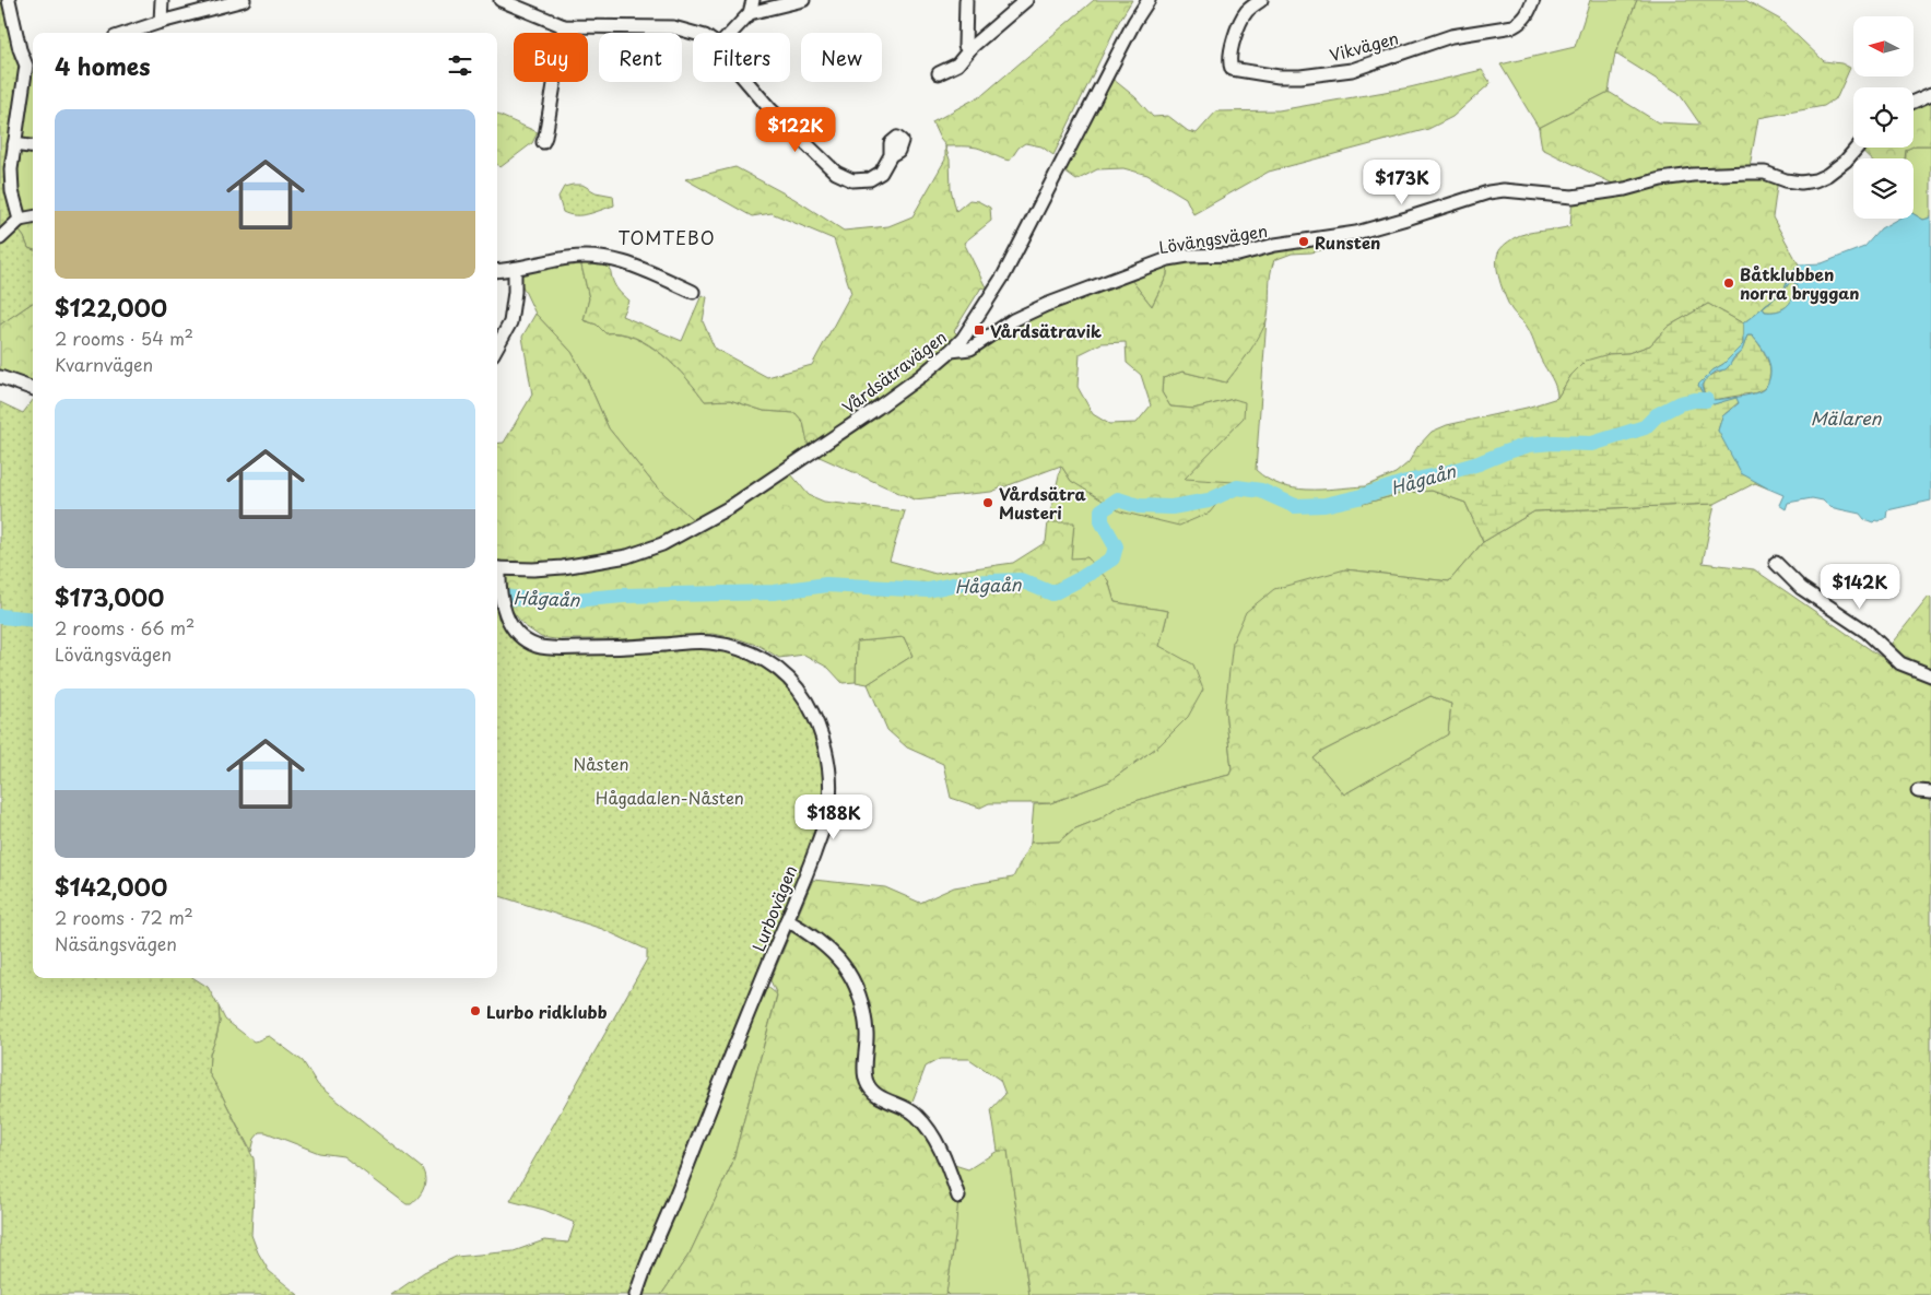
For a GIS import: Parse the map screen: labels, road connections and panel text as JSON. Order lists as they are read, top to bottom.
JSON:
{
  "streets": {
    "street": [
      "Vikvägen",
      "Lövängsvägen",
      "Vårdsätravägen",
      "Lurbovägen"
    ]
  },
  "crossings": [
    ["Lövängsvägen", "Vårdsätravägen"]
  ],
  "districts": ["TOMTEBO"],
  "water": ["Mälaren", "Hågaån"],
  "parks": ["Nåsten", "Hågadalen-Nåsten"],
  "places": {
    "other": [
      "Runsten",
      "Båtklubben norra bryggan",
      "Vårdsätra Musteri",
      "Lurbo ridklubb"
    ],
    "transit": ["Vårdsätravik"]
  },
  "north": "left",
  "page": {
    "chip": [
      "Buy",
      "Rent",
      "Filters",
      "New"
    ],
    "heading": "4 homes",
    "list": [
      {
        "name": "$122,000",
        "note": "2 rooms · 54 m² · Kvarnvägen"
      },
      {
        "name": "$173,000",
        "note": "2 rooms · 66 m² · Lövängsvägen"
      },
      {
        "name": "$142,000",
        "note": "2 rooms · 72 m² · Näsängsvägen"
      }
    ],
    "price": [
      "$122K",
      "$173K",
      "$142K",
      "$188K"
    ]
  }
}
